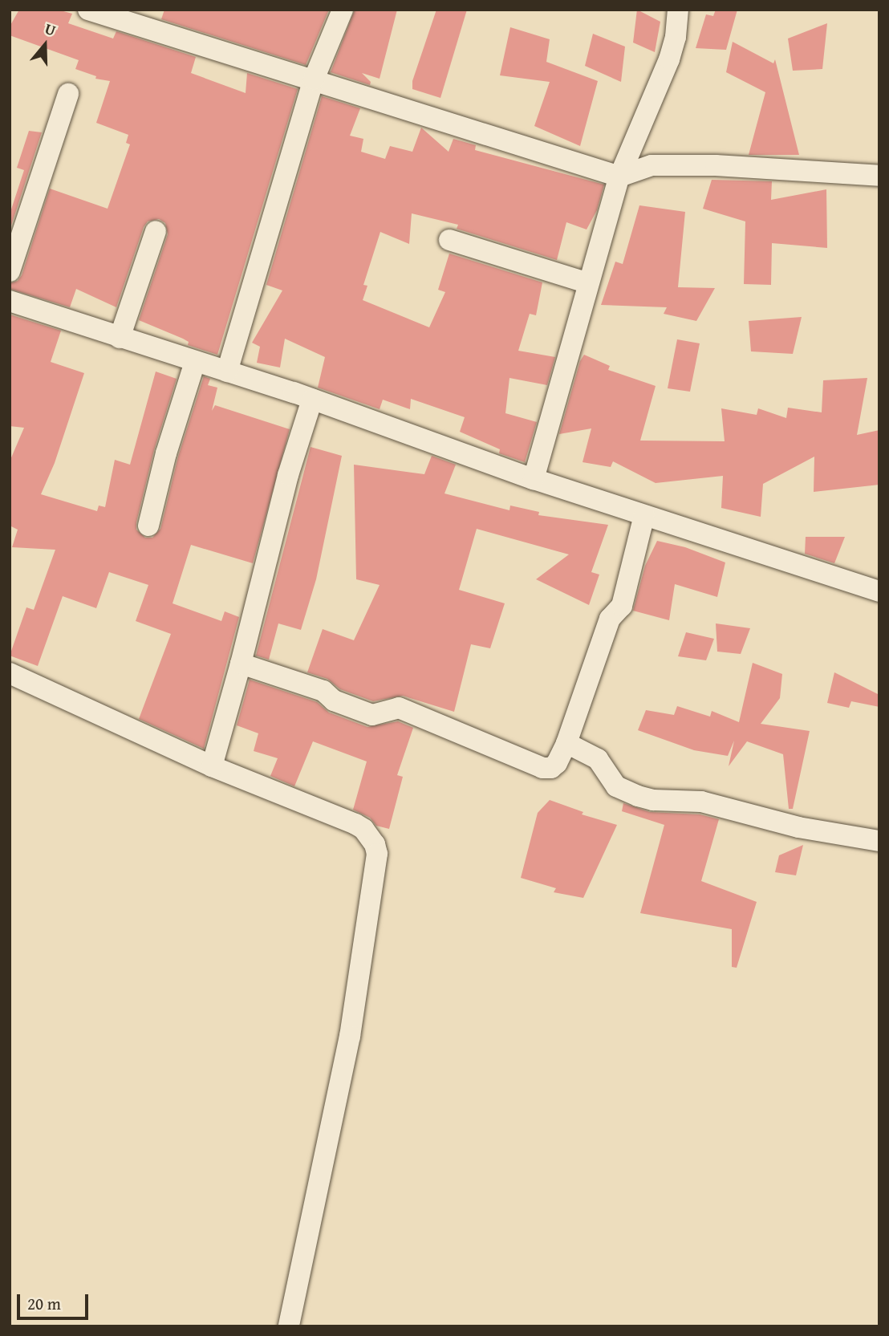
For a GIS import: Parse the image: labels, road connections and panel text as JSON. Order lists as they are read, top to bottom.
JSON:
{
  "scale_bar": "20 m",
  "north": "top"
}
